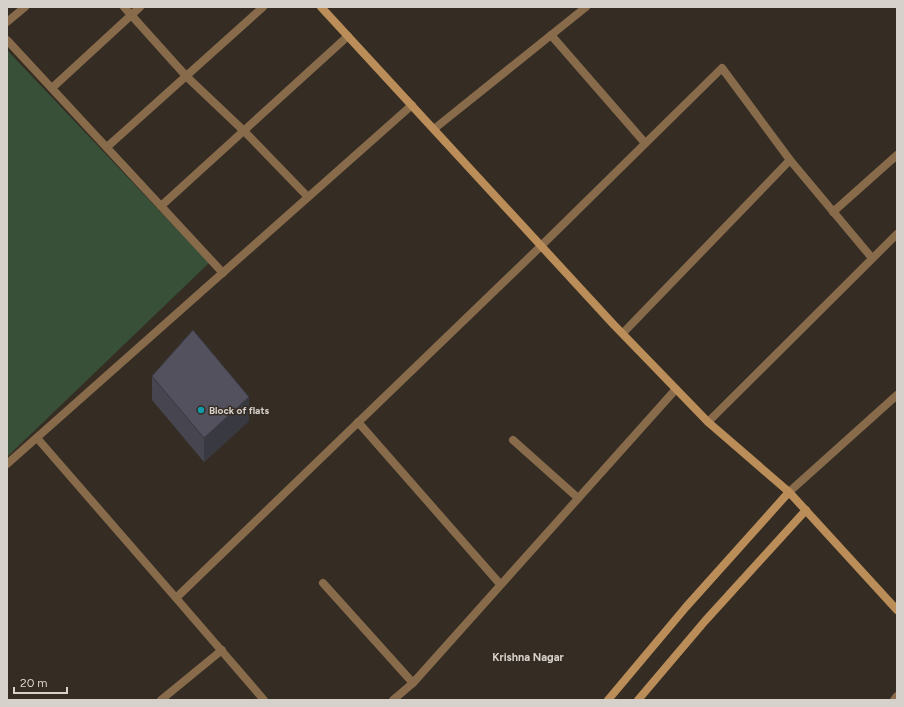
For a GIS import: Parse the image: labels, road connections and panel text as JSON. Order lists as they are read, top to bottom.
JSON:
{
  "districts": ["Krishna Nagar"],
  "places": ["Block of flats"],
  "scale_bar": "20 m"
}
